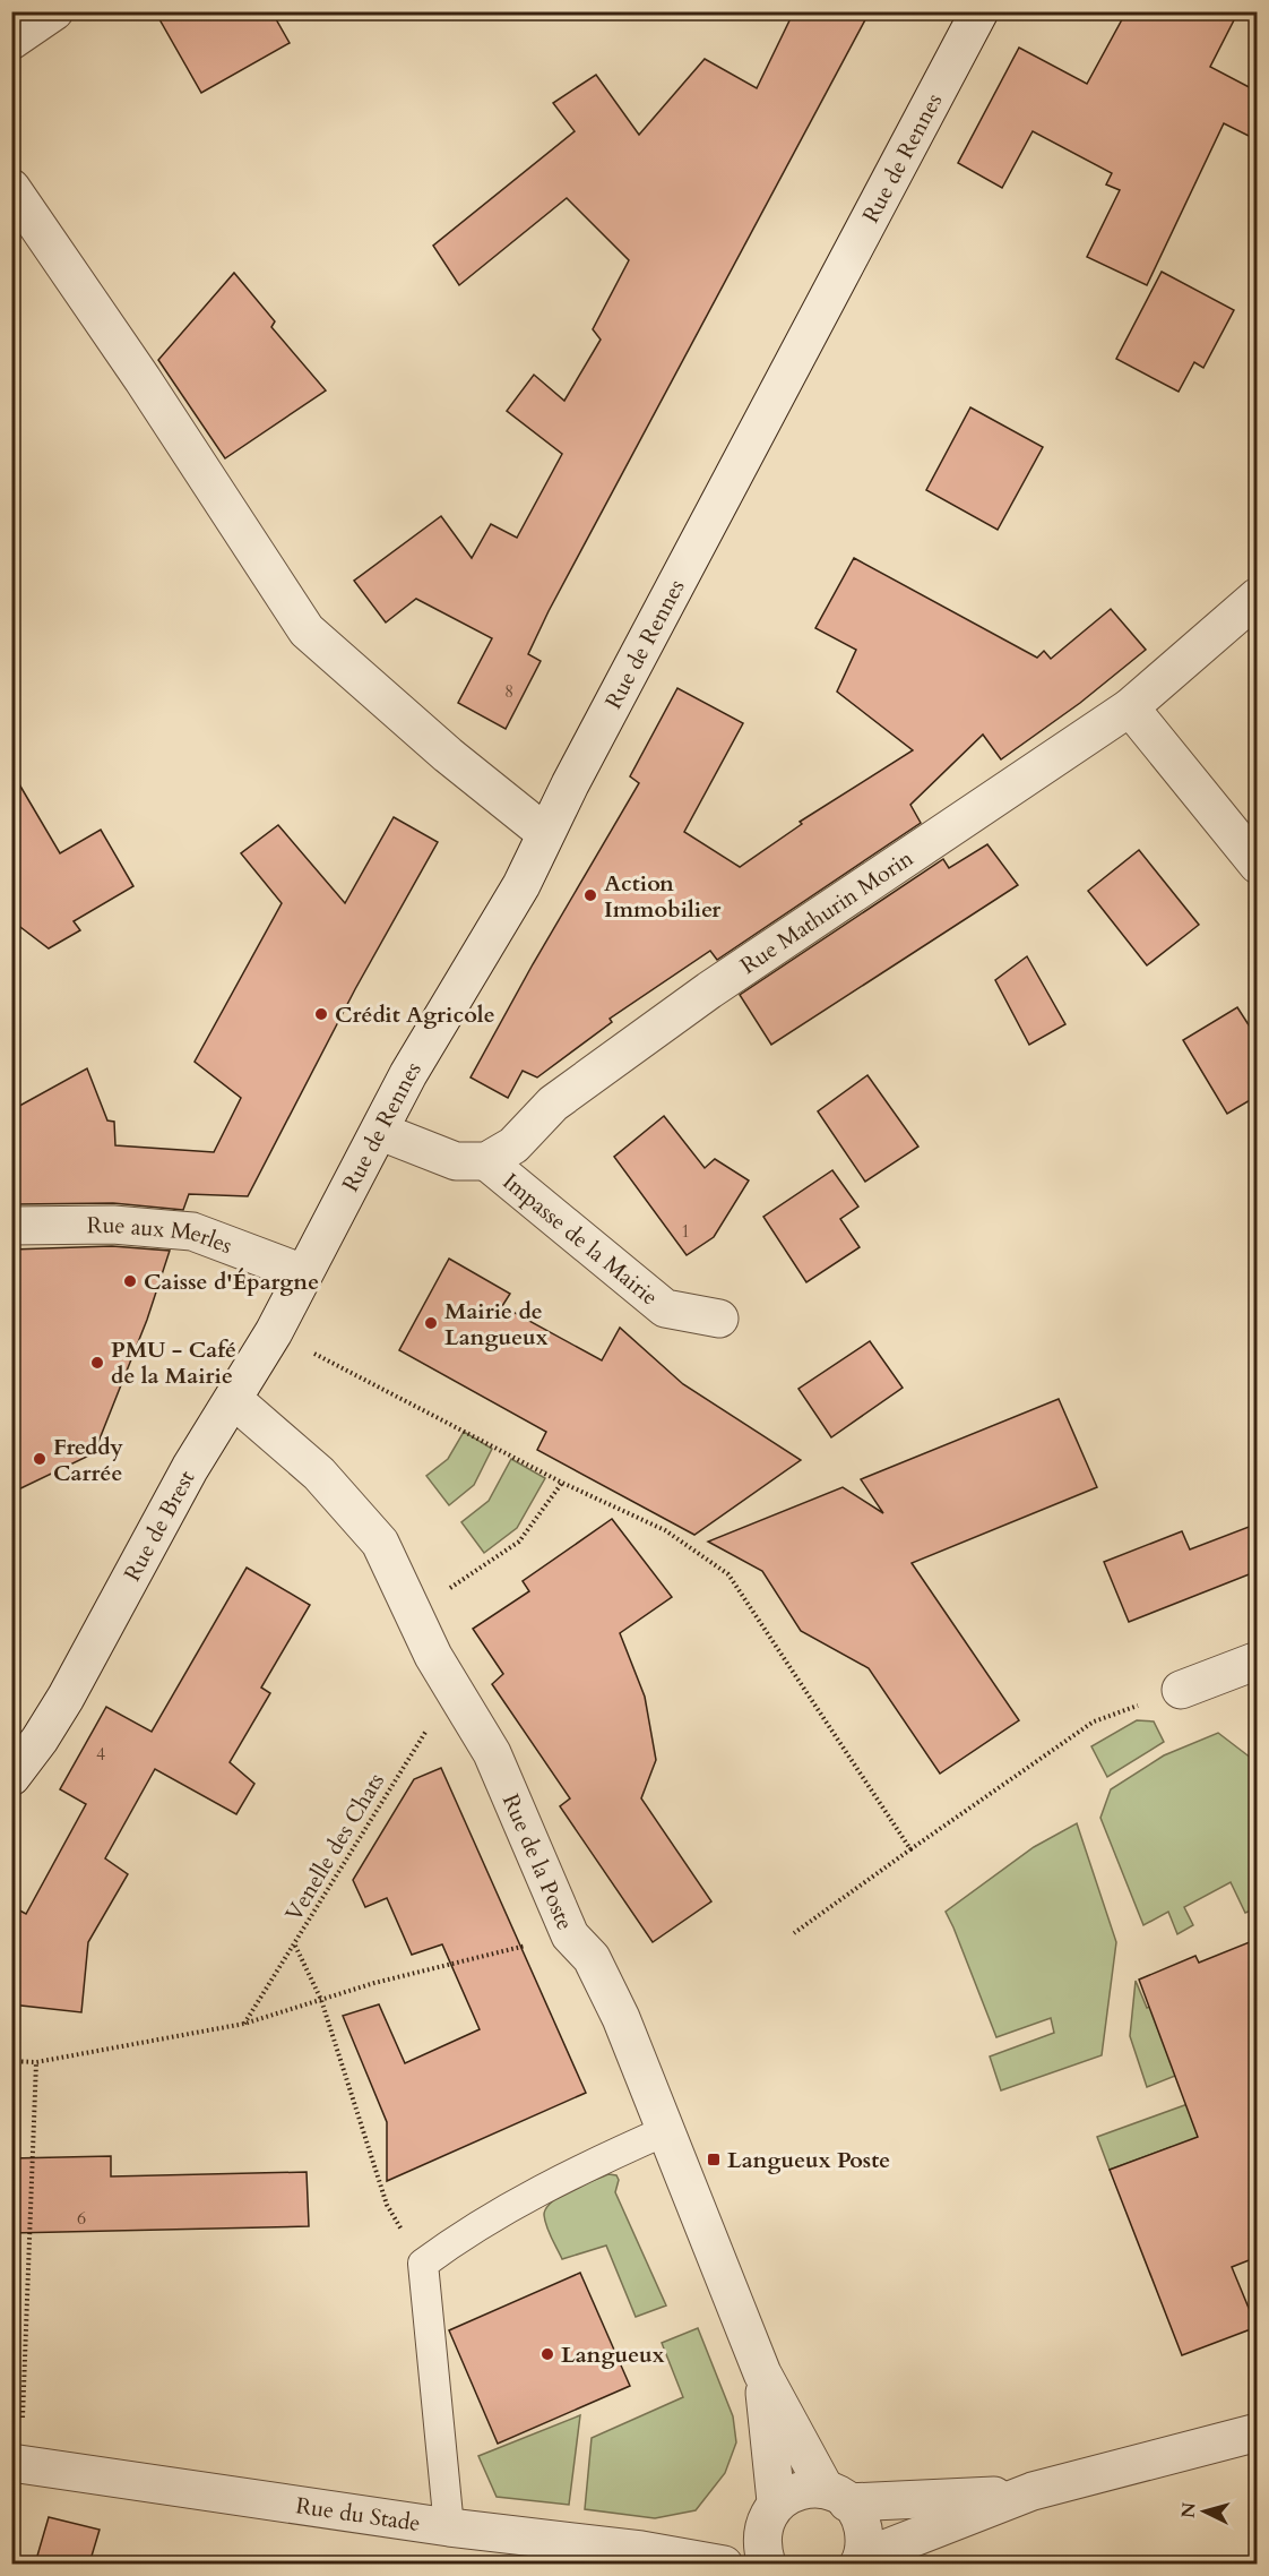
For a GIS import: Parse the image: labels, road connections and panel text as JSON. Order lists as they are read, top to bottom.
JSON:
{
  "streets": {
    "street": [
      "Rue de Rennes",
      "Rue Mathurin Morin",
      "Rue aux Merles",
      "Impasse de la Mairie",
      "Rue de Brest",
      "Rue de la Poste",
      "Rue du Stade"
    ],
    "path": ["Venelle des Chats"]
  },
  "crossings": [
    ["Rue de Rennes", "Rue aux Merles"],
    ["Rue de Rennes", "Rue de Brest"],
    ["Rue Mathurin Morin", "Impasse de la Mairie"],
    ["Rue aux Merles", "Rue de Brest"],
    ["Rue de Brest", "Rue de la Poste"],
    ["Venelle des Chats", "Rue de la Poste"],
    ["Rue de la Poste", "Rue du Stade"]
  ],
  "places": {
    "other": [
      "Action Immobilier",
      "Crédit Agricole",
      "Caisse d'Épargne",
      "Mairie de Langueux",
      "PMU - Café de la Mairie",
      "Freddy Carrée",
      "Langueux"
    ],
    "transit": ["Langueux Poste"]
  },
  "house_numbers": [
    "8",
    "1",
    "4",
    "6"
  ],
  "north": "left"
}
